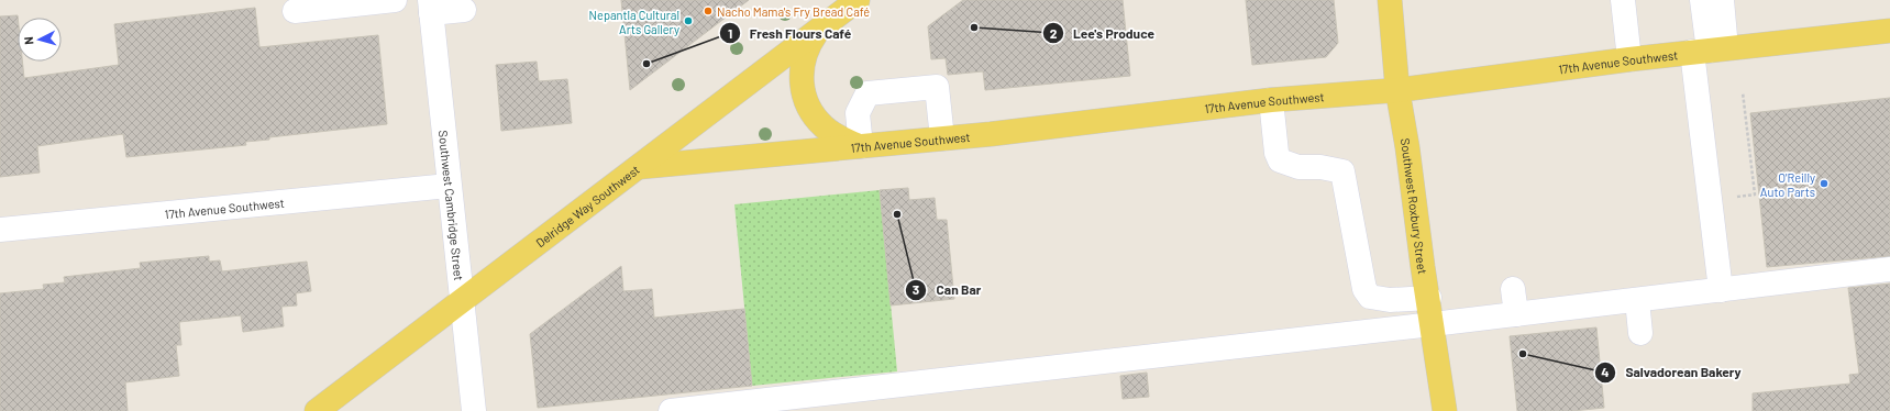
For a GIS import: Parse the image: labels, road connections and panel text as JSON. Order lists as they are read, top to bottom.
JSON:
{
  "streets": {
    "main road": ["17th Avenue Southwest", "Delridge Way Southwest", "Southwest Roxbury Street"],
    "street": ["Southwest Cambridge Street"]
  },
  "crossings": [
    ["17th Avenue Southwest", "Southwest Cambridge Street"],
    ["17th Avenue Southwest", "Delridge Way Southwest"],
    ["17th Avenue Southwest", "Southwest Roxbury Street"],
    ["Southwest Cambridge Street", "Delridge Way Southwest"]
  ],
  "places": [
    "Nacho Mama's Fry Bread Café",
    "Nepantla Cultural Arts Gallery",
    "Lee's Produce",
    "Fresh Flours Café",
    "O'Reilly Auto Parts",
    "Can Bar",
    "Salvadorean Bakery"
  ],
  "north": "left"
}
